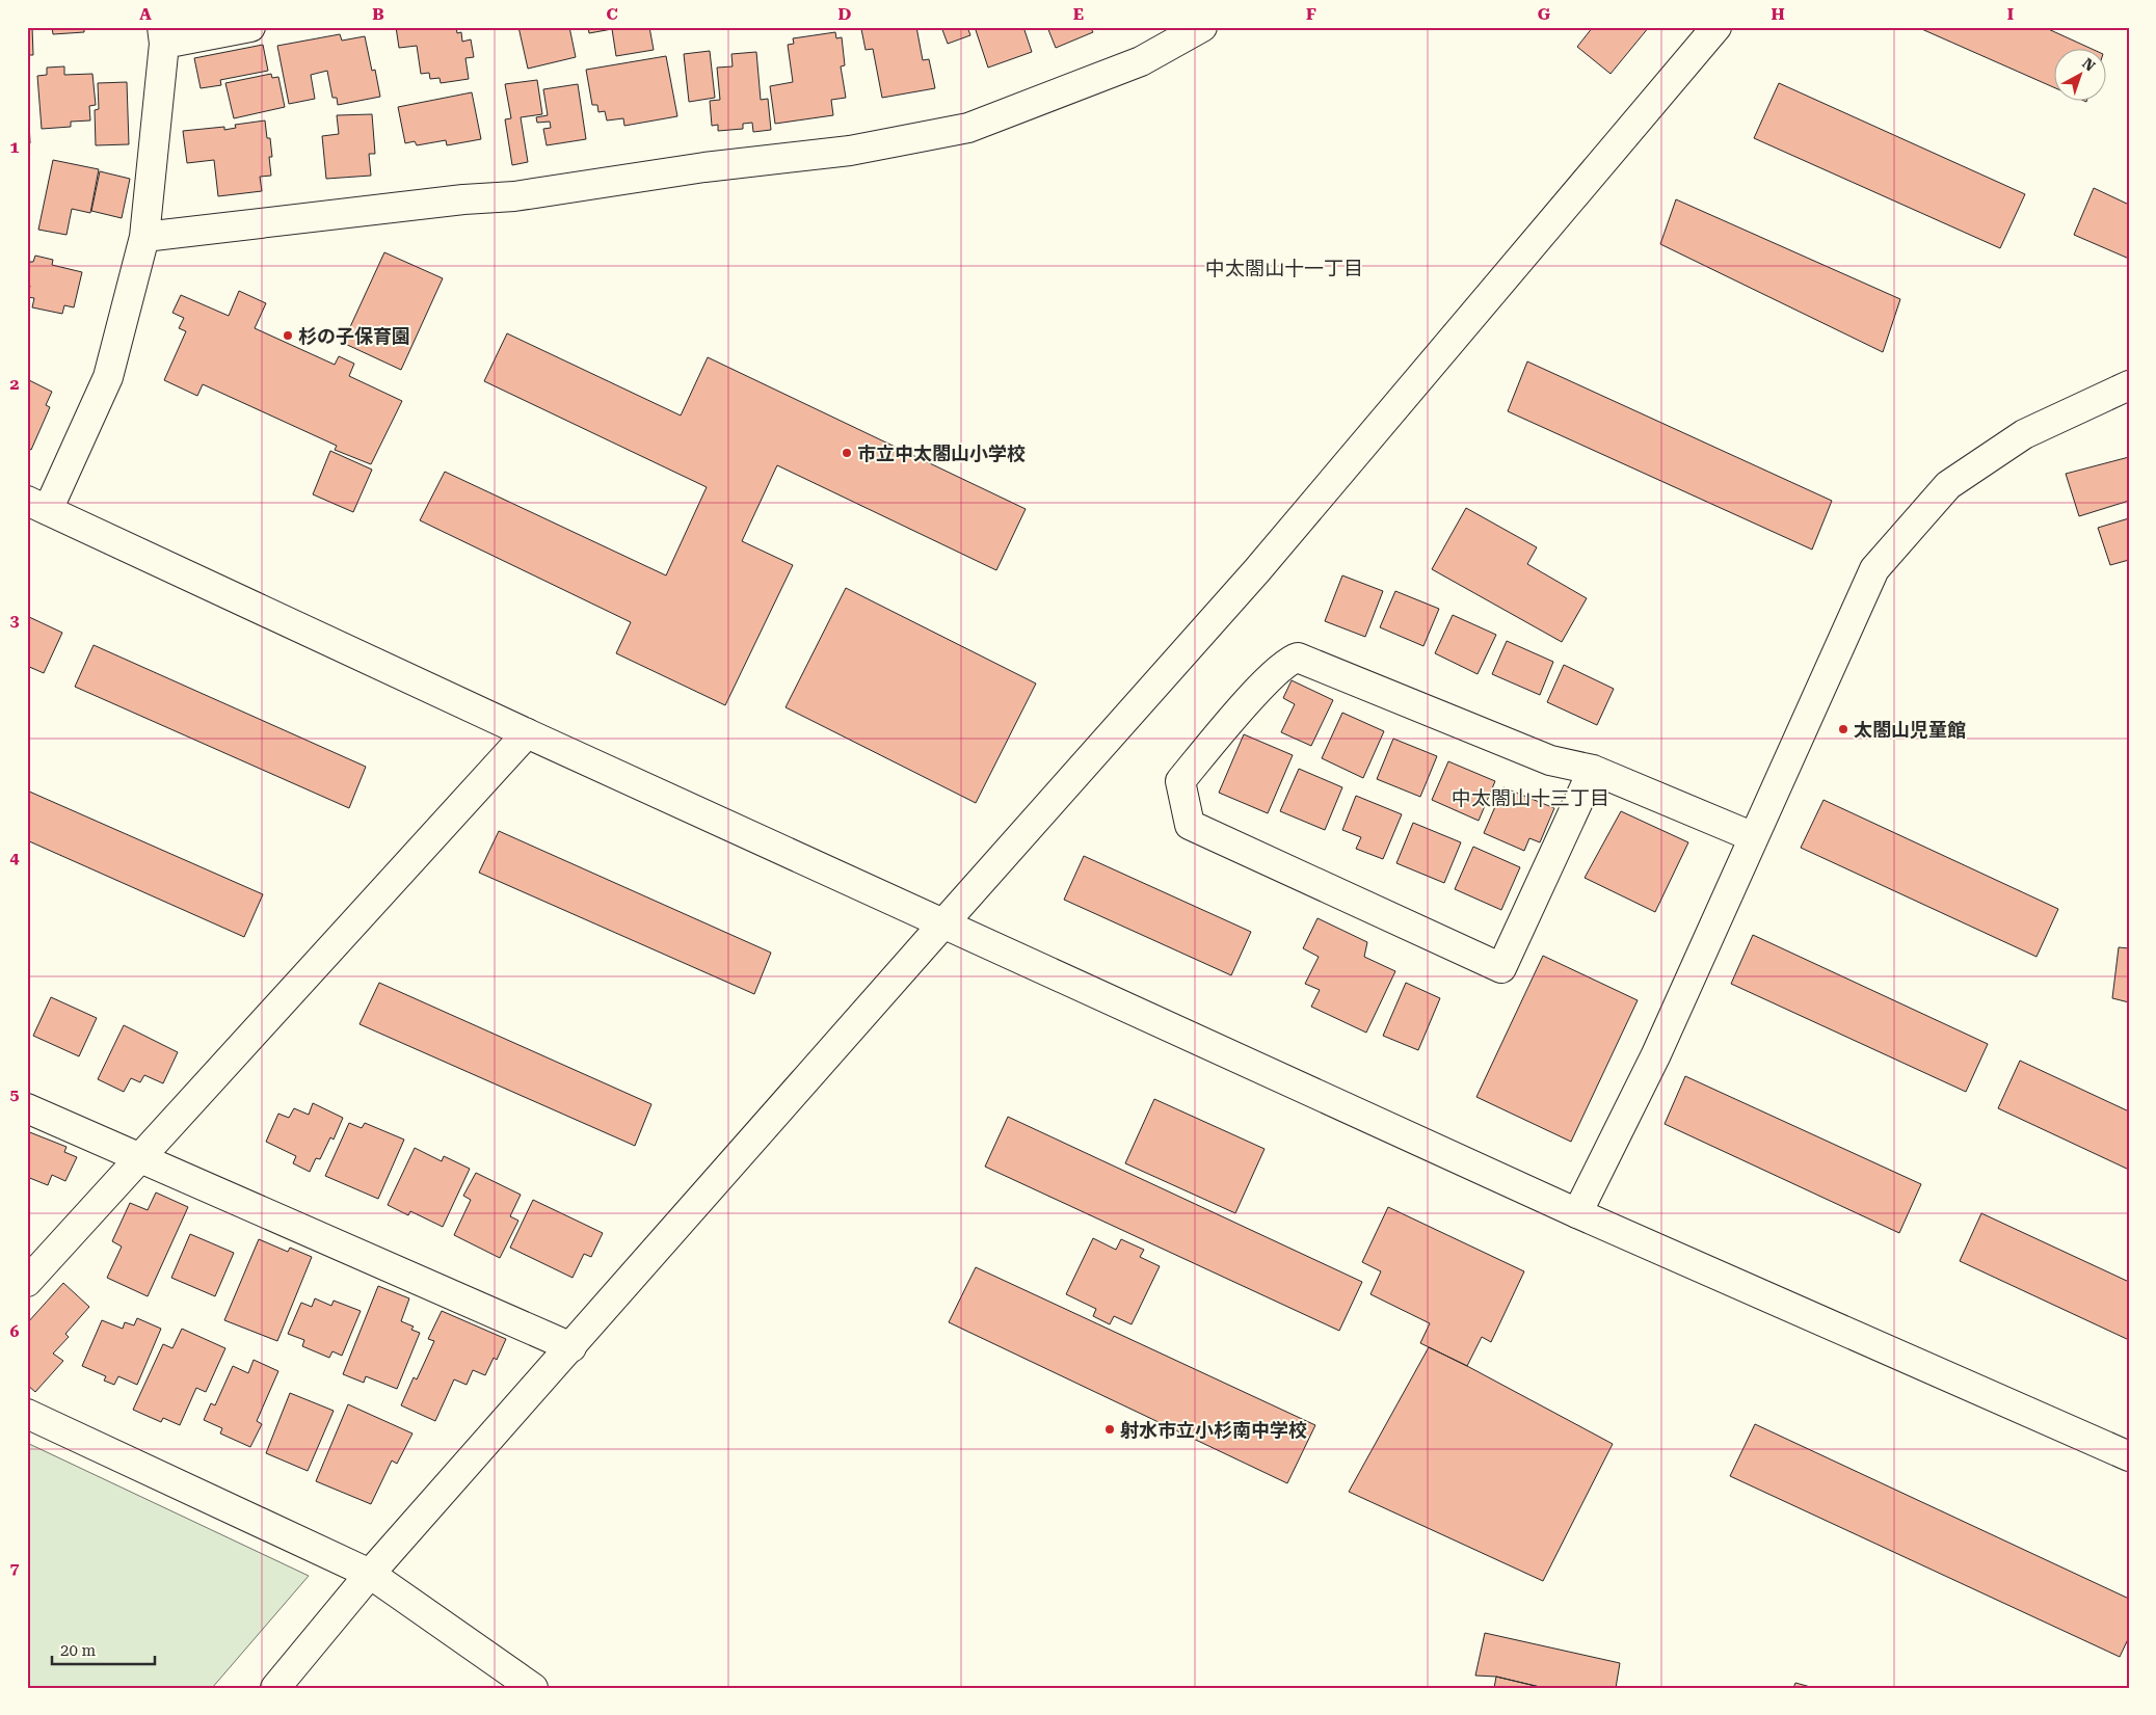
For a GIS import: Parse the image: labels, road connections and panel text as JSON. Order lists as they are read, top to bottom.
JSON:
{
  "districts": ["中太閤山十一丁目", "中太閤山十三丁目"],
  "places": [
    "杉の子保育園",
    "市立中太閤山小学校",
    "太閤山児童館",
    "射水市立小杉南中学校"
  ],
  "scale_bar": "20 m",
  "north": "top right",
  "grid": {
    "columns": [
      "A",
      "B",
      "C",
      "D",
      "E",
      "F",
      "G",
      "H",
      "I"
    ],
    "rows": [
      "1",
      "2",
      "3",
      "4",
      "5",
      "6",
      "7"
    ]
  }
}
